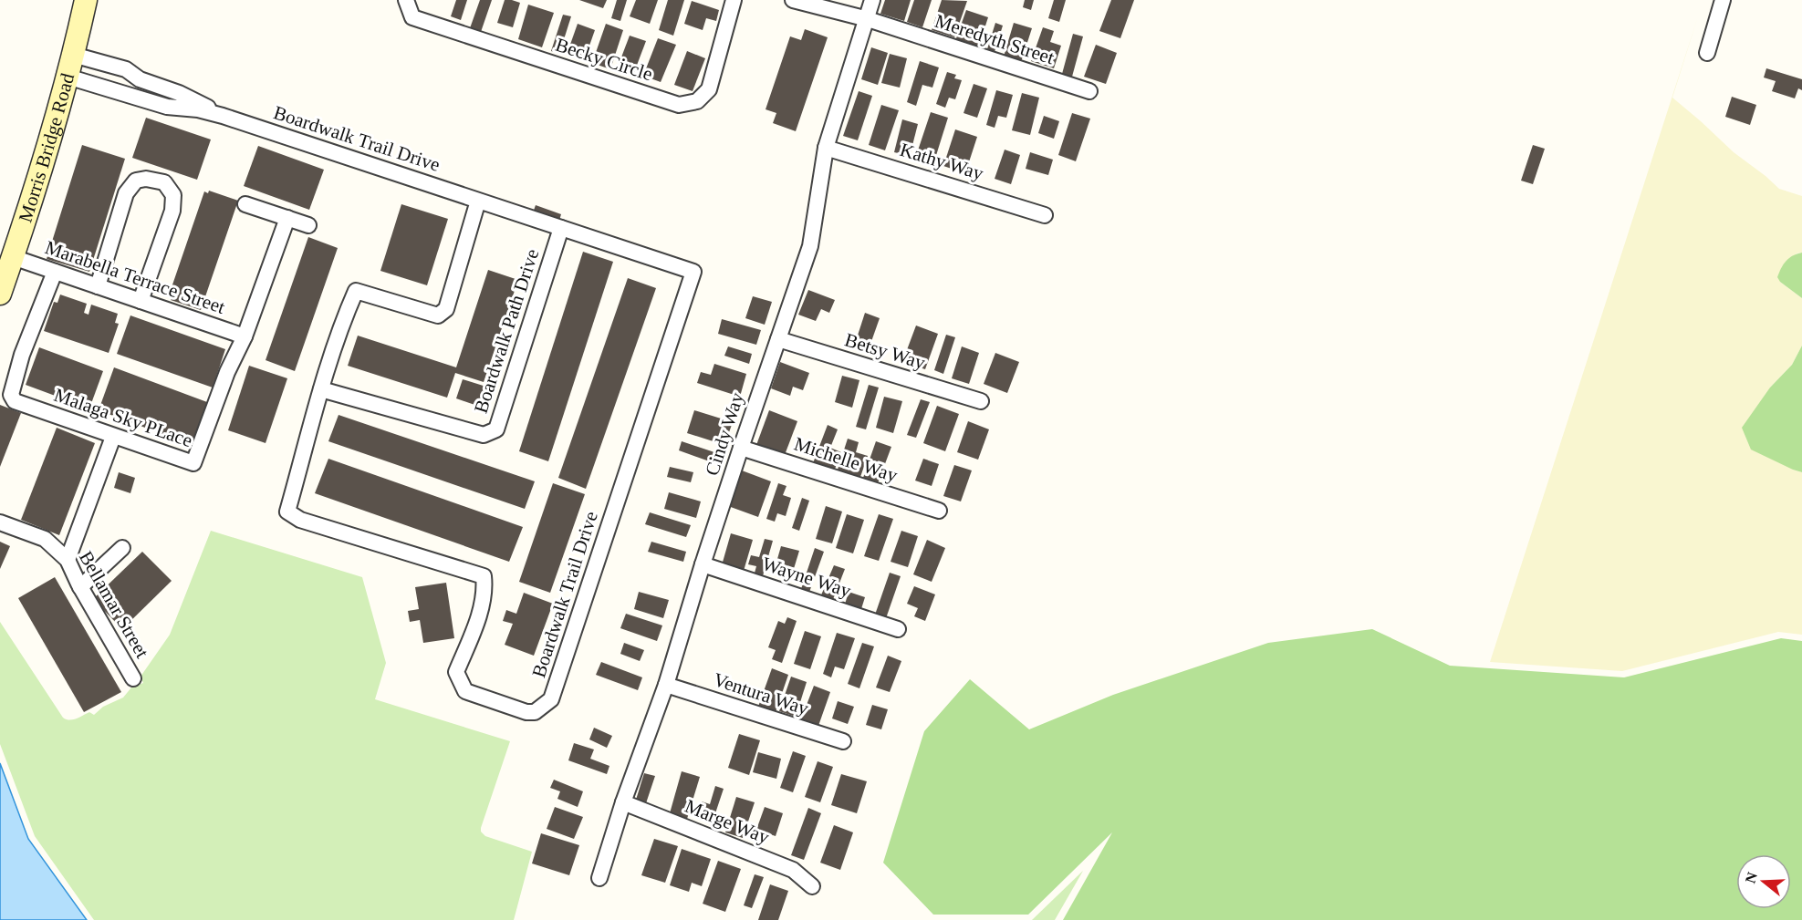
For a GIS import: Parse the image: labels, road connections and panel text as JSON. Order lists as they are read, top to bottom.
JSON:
{
  "streets": {
    "street": [
      "Meredyth Street",
      "Becky Circle",
      "Boardwalk Trail Drive",
      "Morris Bridge Road",
      "Kathy Way",
      "Marabella Terrace Street",
      "Boardwalk Path Drive",
      "Betsy Way",
      "Malaga Sky PLace",
      "Cindy Way",
      "Michelle Way",
      "Wayne Way",
      "Bellamar Street",
      "Ventura Way",
      "Marge Way"
    ]
  },
  "crossings": [
    ["Meredyth Street", "Cindy Way"],
    ["Boardwalk Trail Drive", "Morris Bridge Road"],
    ["Boardwalk Trail Drive", "Boardwalk Path Drive"],
    ["Morris Bridge Road", "Marabella Terrace Street"],
    ["Kathy Way", "Cindy Way"],
    ["Marabella Terrace Street", "Malaga Sky PLace"],
    ["Betsy Way", "Cindy Way"],
    ["Cindy Way", "Michelle Way"],
    ["Cindy Way", "Wayne Way"],
    ["Cindy Way", "Ventura Way"],
    ["Cindy Way", "Marge Way"]
  ],
  "north": "left"
}
